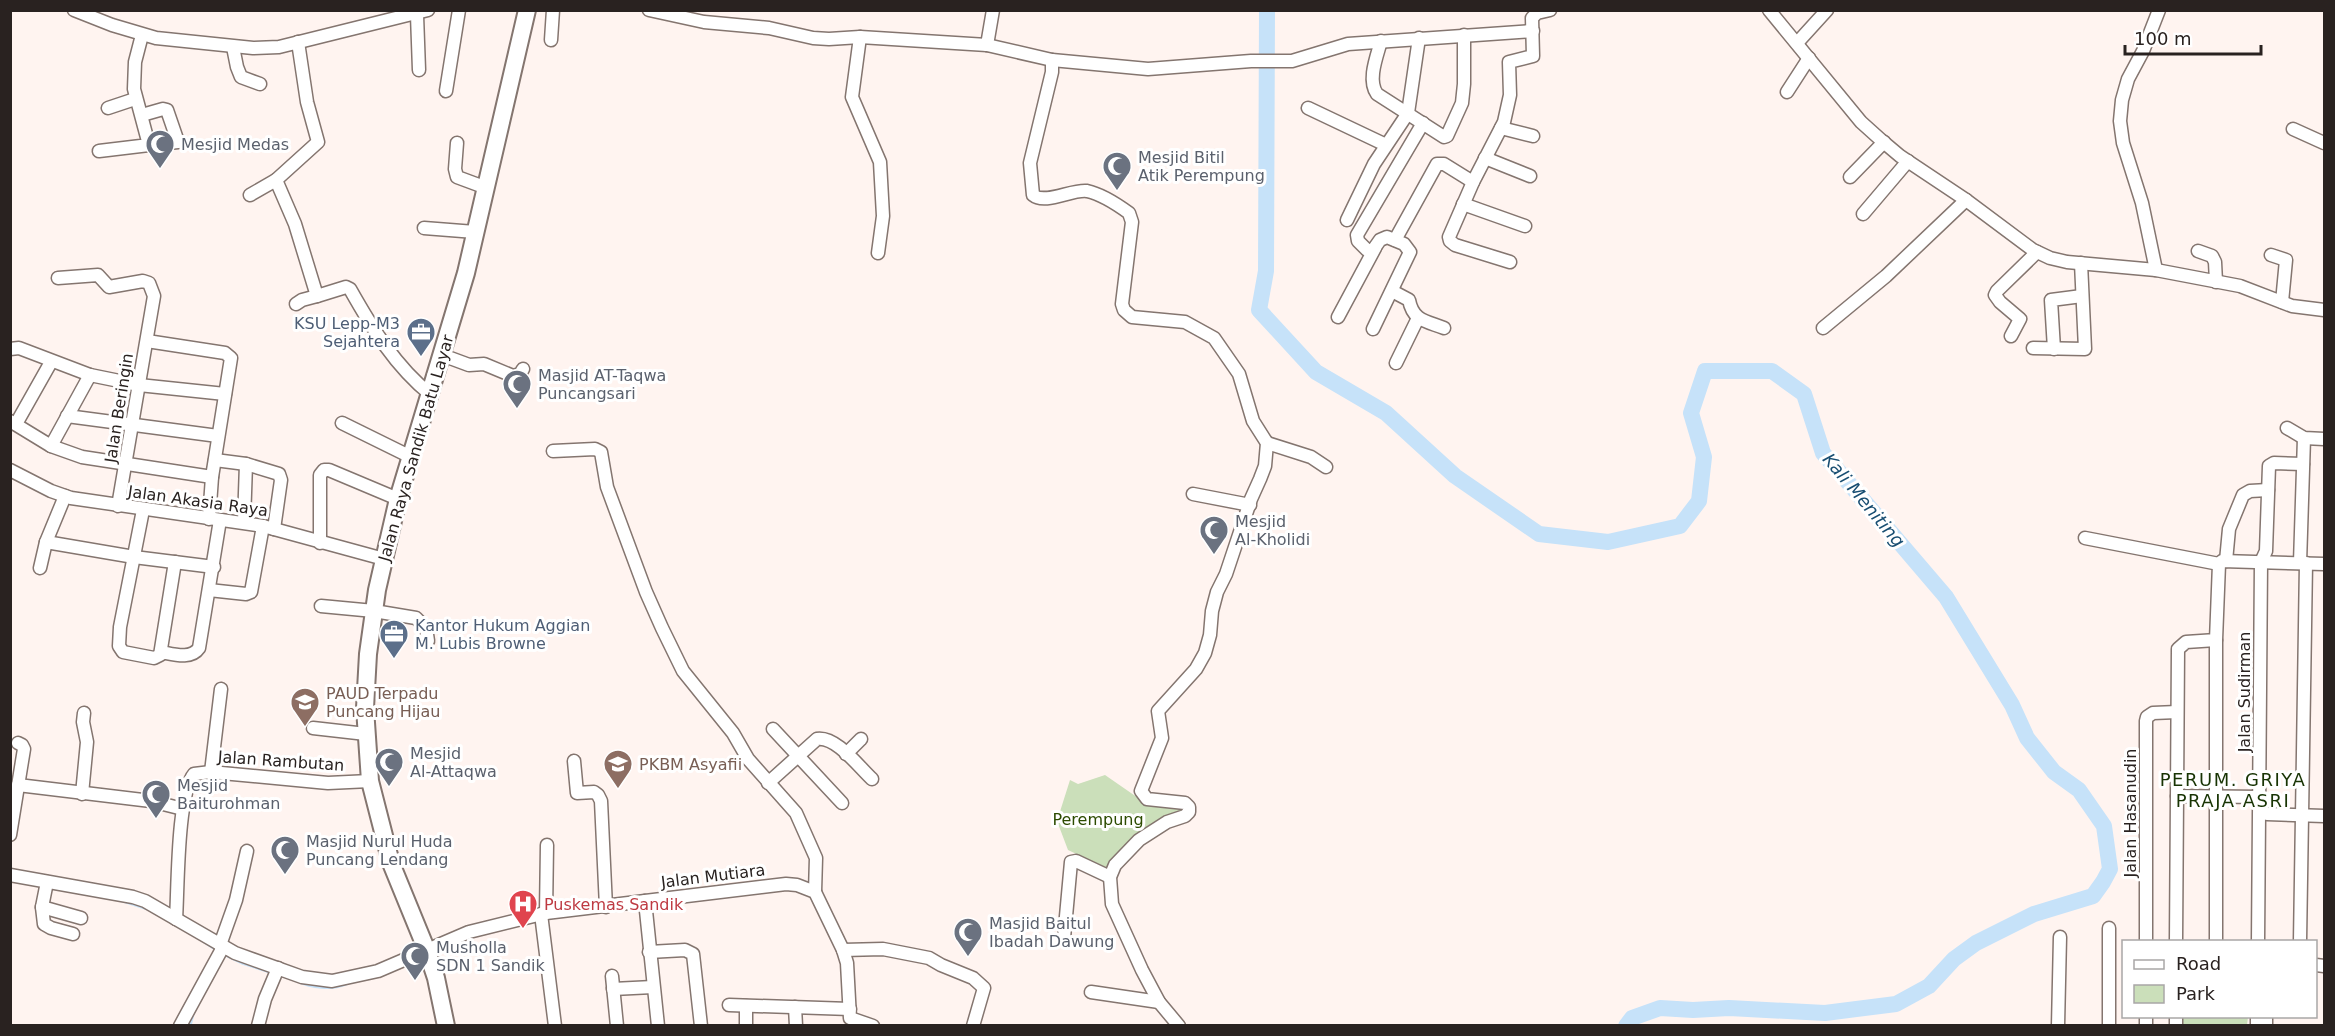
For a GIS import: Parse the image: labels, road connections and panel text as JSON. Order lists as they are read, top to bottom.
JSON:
{
  "streets": {
    "main road": ["Jalan Raya Sandik Batu Layar"],
    "street": [
      "Jalan Beringin",
      "Jalan Akasia Raya",
      "Jalan Sudirman",
      "Jalan Rambutan",
      "Jalan Hasanudin",
      "Jalan Mutiara"
    ]
  },
  "crossings": [
    ["Jalan Beringin", "Jalan Akasia Raya"],
    ["Jalan Raya Sandik Batu Layar", "Jalan Akasia Raya"],
    ["Jalan Raya Sandik Batu Layar", "Jalan Rambutan"],
    ["Jalan Raya Sandik Batu Layar", "Jalan Mutiara"],
    ["Jalan Rambutan", "Jalan Mutiara"]
  ],
  "districts": ["PERUM. GRIYA PRAJA ASRI"],
  "water": ["Kali Meniting"],
  "parks": ["Perempung"],
  "places": {
    "mosque": [
      "Mesjid Medas",
      "Mesjid Bitil Atik Perempung",
      "Masjid AT-Taqwa Puncangsari",
      "Mesjid Al-Kholidi",
      "Mesjid Al-Attaqwa",
      "Mesjid Baiturohman",
      "Masjid Nurul Huda Puncang Lendang",
      "Masjid Baitul Ibadah Dawung",
      "Musholla SDN 1 Sandik"
    ],
    "office": ["KSU Lepp-M3 Sejahtera", "Kantor Hukum Aggian M. Lubis Browne"],
    "school or university": ["PAUD Terpadu Puncang Hijau", "PKBM Asyafii"],
    "hospital": ["Puskemas Sandik"]
  },
  "legend": ["Road", "Park"],
  "scale_bar": "100 m"
}
